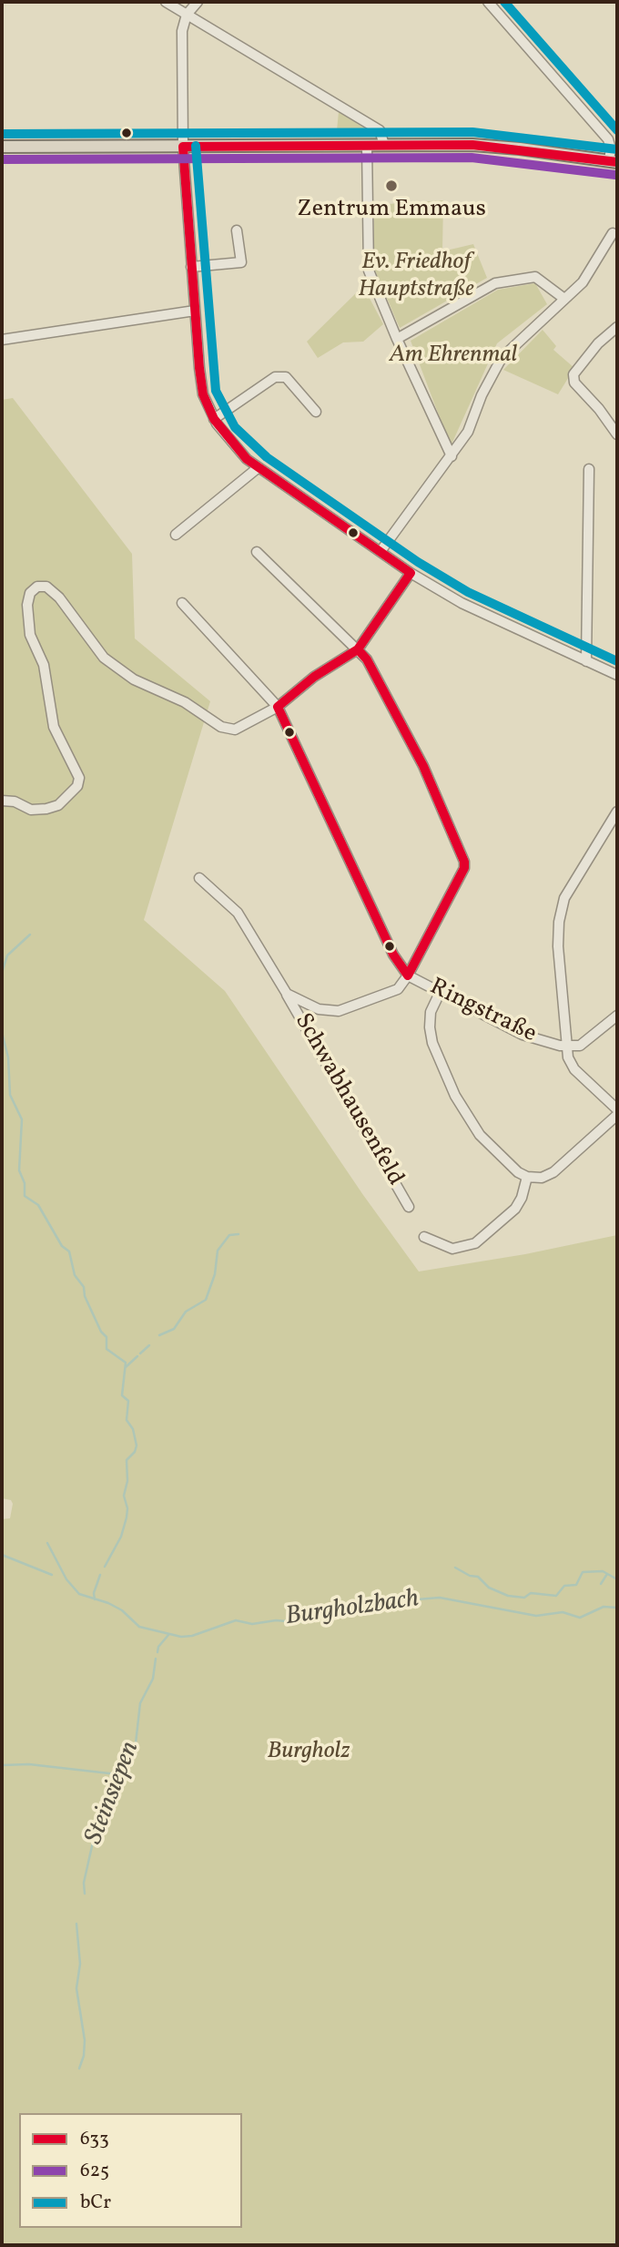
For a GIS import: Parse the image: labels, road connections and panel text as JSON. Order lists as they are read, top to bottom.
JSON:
{
  "streets": {
    "street": ["Ringstraße", "Schwabhausenfeld"]
  },
  "crossings": [
    ["Ringstraße", "Schwabhausenfeld"]
  ],
  "water": ["Burgholzbach", "Steinsiepen"],
  "parks": ["Ev. Friedhof Hauptstraße", "Am Ehrenmal", "Burgholz"],
  "places": ["Zentrum Emmaus"],
  "lines": ["transit line bCr", "transit line 633", "transit line 625"],
  "legend": ["633", "625", "bCr"]
}
